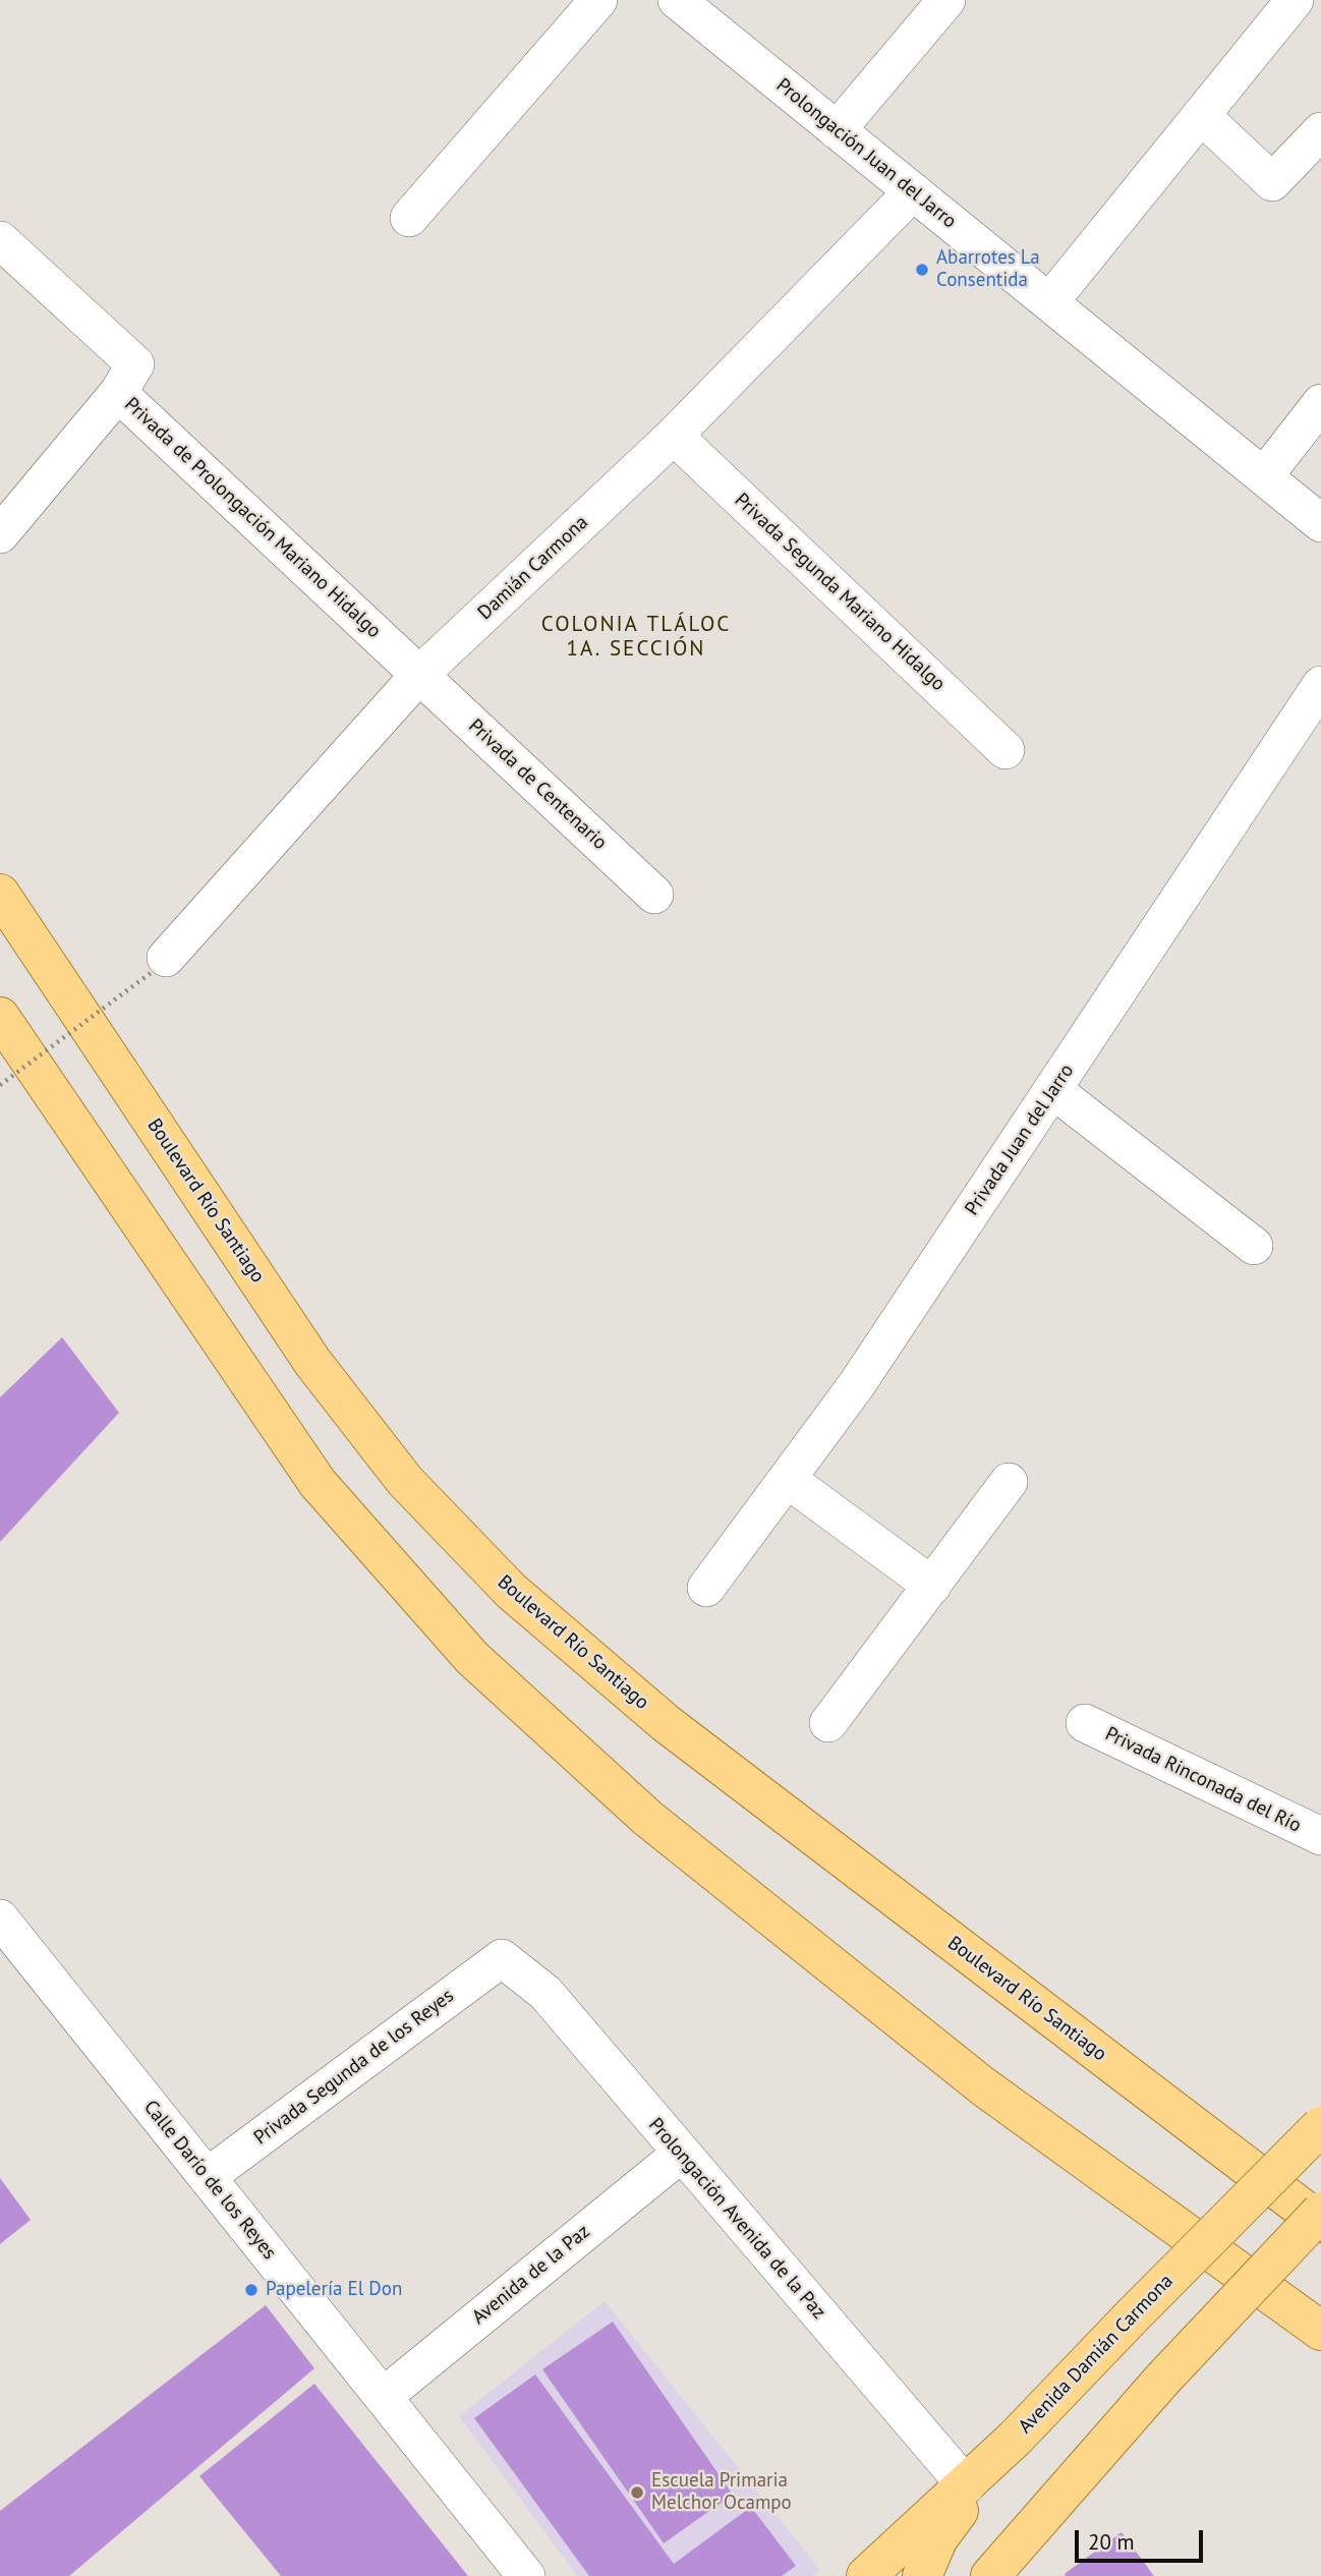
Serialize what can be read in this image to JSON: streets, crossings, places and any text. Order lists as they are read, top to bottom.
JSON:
{
  "streets": {
    "main road": ["Boulevard Río Santiago", "Avenida Damián Carmona"],
    "street": [
      "Prolongación Juan del Jarro",
      "Privada de Prolongación Mariano Hidalgo",
      "Damián Carmona",
      "Privada Segunda Mariano Hidalgo",
      "Privada de Centenario",
      "Privada Juan del Jarro",
      "Privada Rinconada del Río",
      "Privada Segunda de los Reyes",
      "Calle Darío de los Reyes",
      "Prolongación Avenida de la Paz",
      "Avenida de la Paz"
    ]
  },
  "crossings": [
    ["Prolongación Juan del Jarro", "Damián Carmona"],
    ["Privada de Prolongación Mariano Hidalgo", "Damián Carmona"],
    ["Privada de Prolongación Mariano Hidalgo", "Privada de Centenario"],
    ["Damián Carmona", "Privada Segunda Mariano Hidalgo"],
    ["Damián Carmona", "Privada de Centenario"],
    ["Privada Segunda de los Reyes", "Calle Darío de los Reyes"],
    ["Privada Segunda de los Reyes", "Prolongación Avenida de la Paz"],
    ["Calle Darío de los Reyes", "Avenida de la Paz"],
    ["Prolongación Avenida de la Paz", "Avenida de la Paz"],
    ["Prolongación Avenida de la Paz", "Avenida Damián Carmona"]
  ],
  "districts": ["COLONIA TLÁLOC 1A. SECCIÓN"],
  "places": ["Abarrotes La Consentida", "Papelería El Don", "Escuela Primaria Melchor Ocampo"],
  "scale_bar": "20 m"
}
